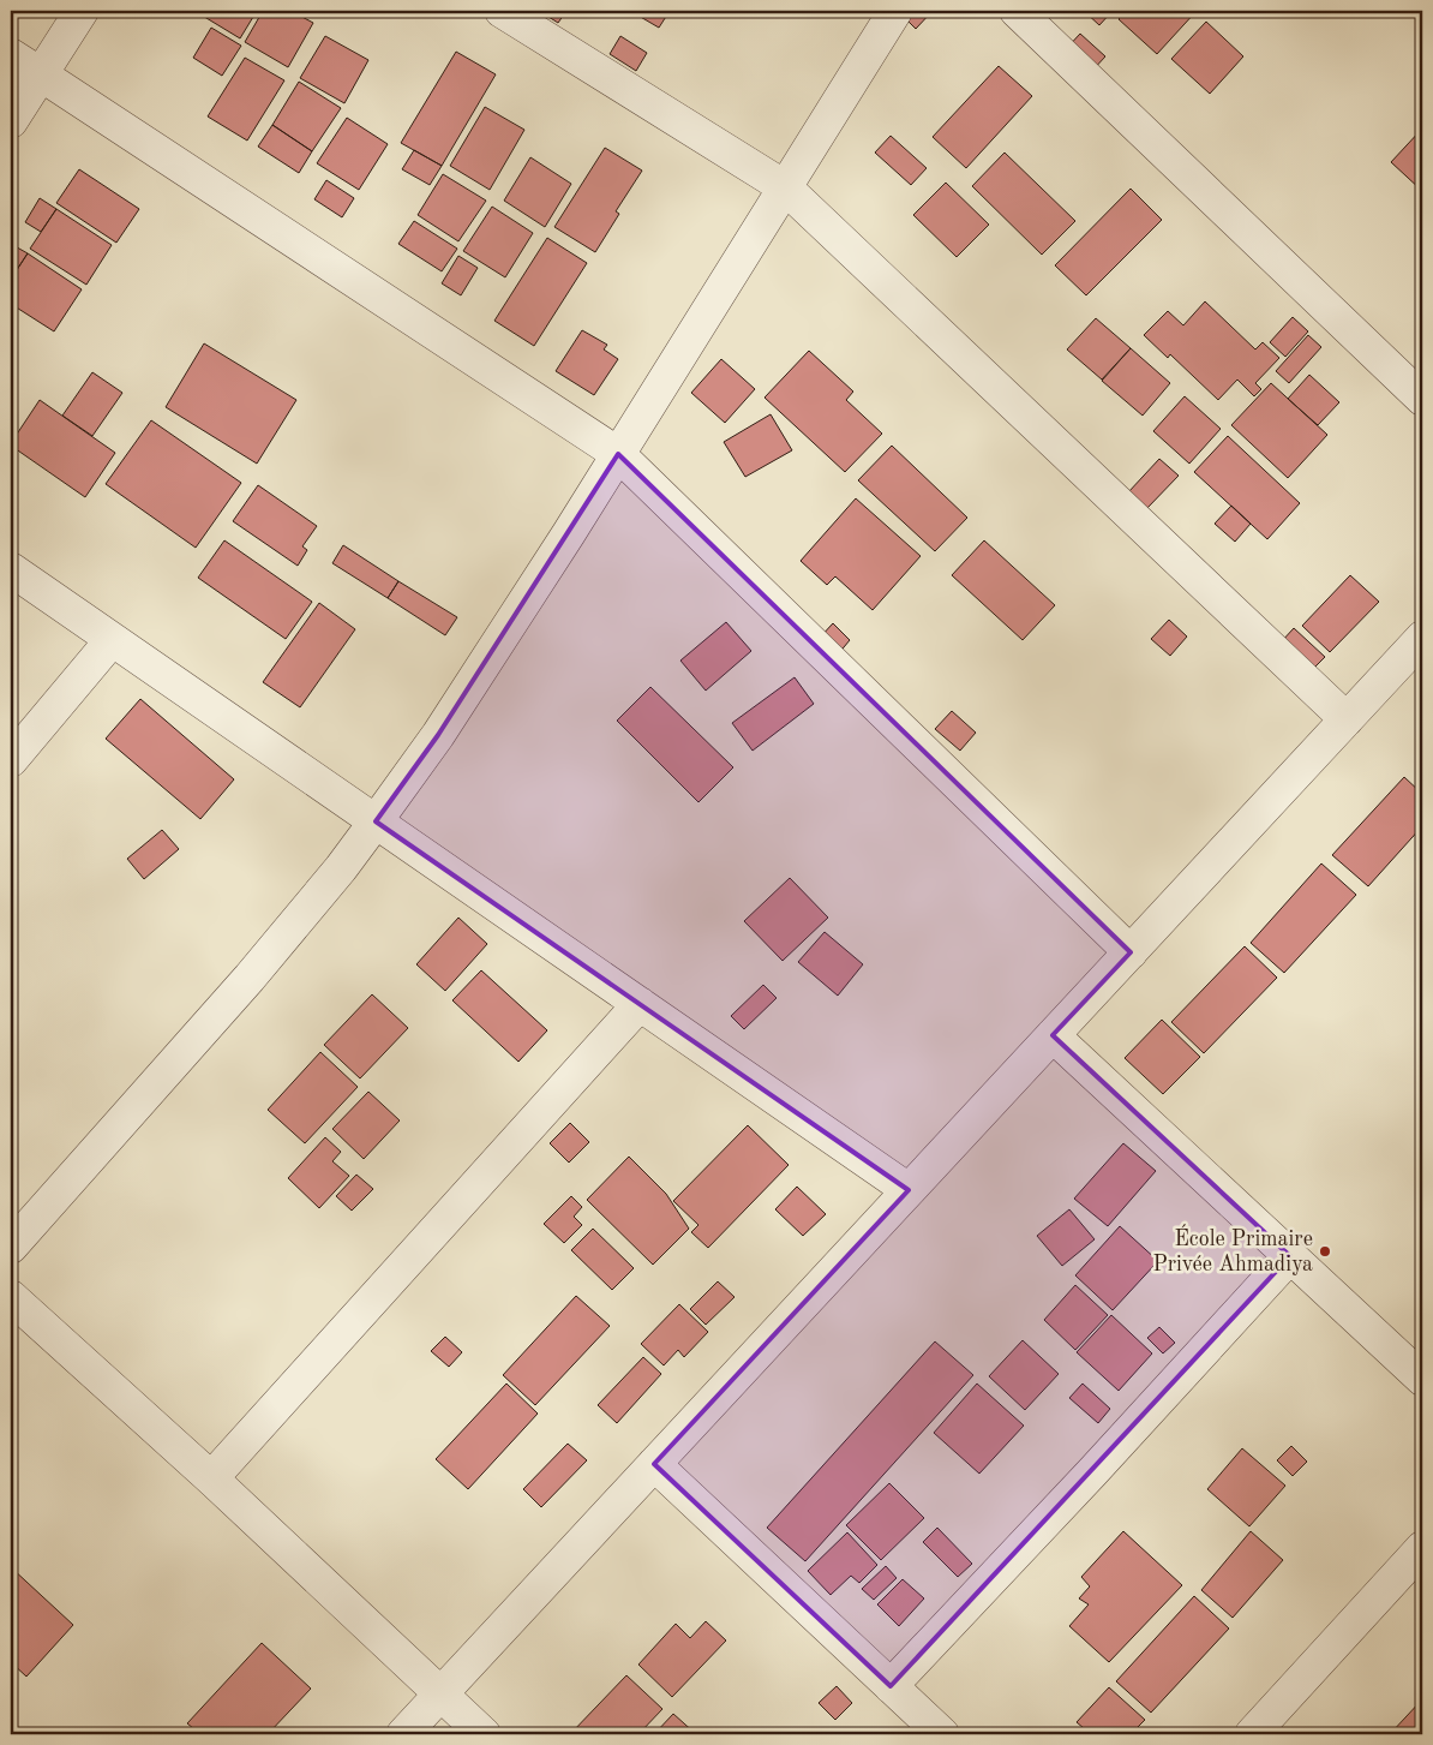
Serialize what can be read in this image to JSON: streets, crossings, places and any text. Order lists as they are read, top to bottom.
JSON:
{
  "places": ["École Primaire Privée Ahmadiya"]
}
